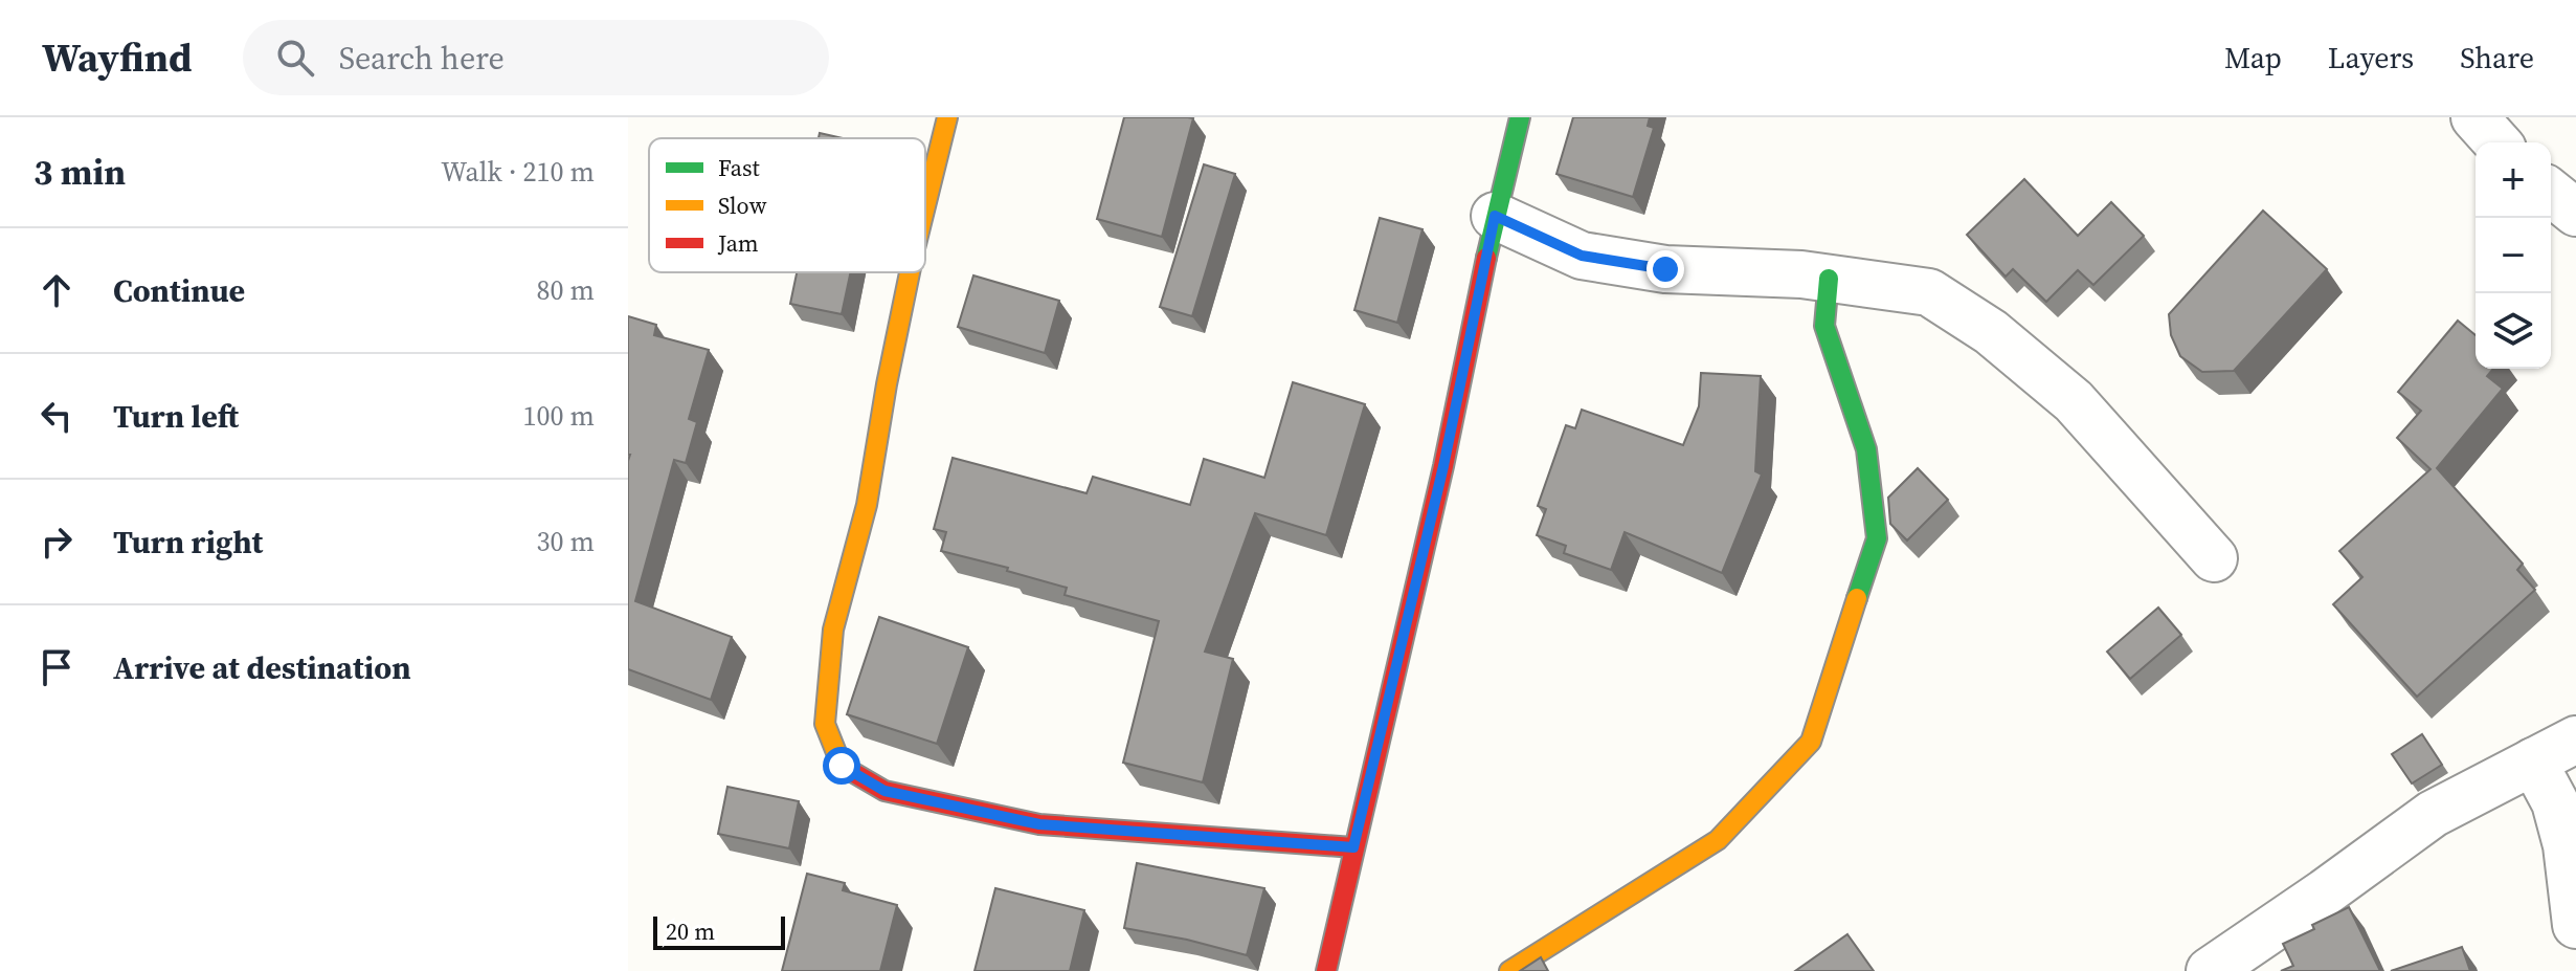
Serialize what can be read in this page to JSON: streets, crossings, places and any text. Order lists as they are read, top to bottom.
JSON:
{
  "legend": ["Fast", "Slow", "Jam"],
  "scale_bar": "20 m",
  "page": {
    "header": "Wayfind",
    "search": "Search here",
    "nav": ["Map", "Layers", "Share"],
    "heading": ["3 min", "Walk · 210 m"],
    "map_buttons": ["+", "−"],
    "list": [
      ["Continue", "80 m"],
      ["Turn left", "100 m"],
      ["Turn right", "30 m"],
      "Arrive at destination"
    ],
    "scale": "20 m"
  }
}
